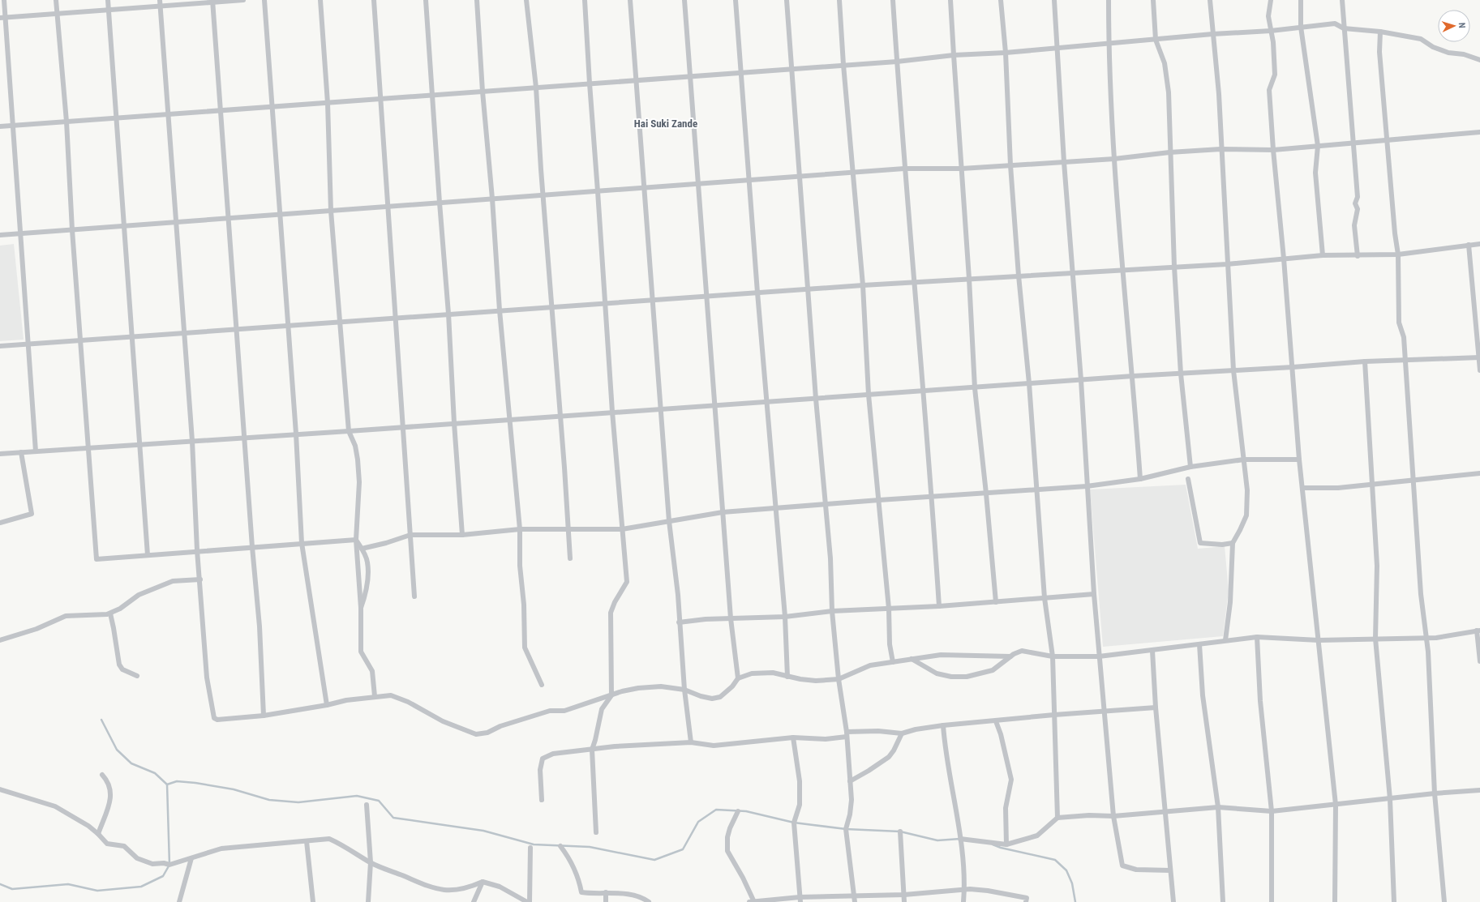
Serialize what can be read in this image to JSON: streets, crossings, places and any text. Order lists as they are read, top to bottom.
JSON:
{
  "districts": ["Hai Suki Zande"],
  "north": "right"
}
